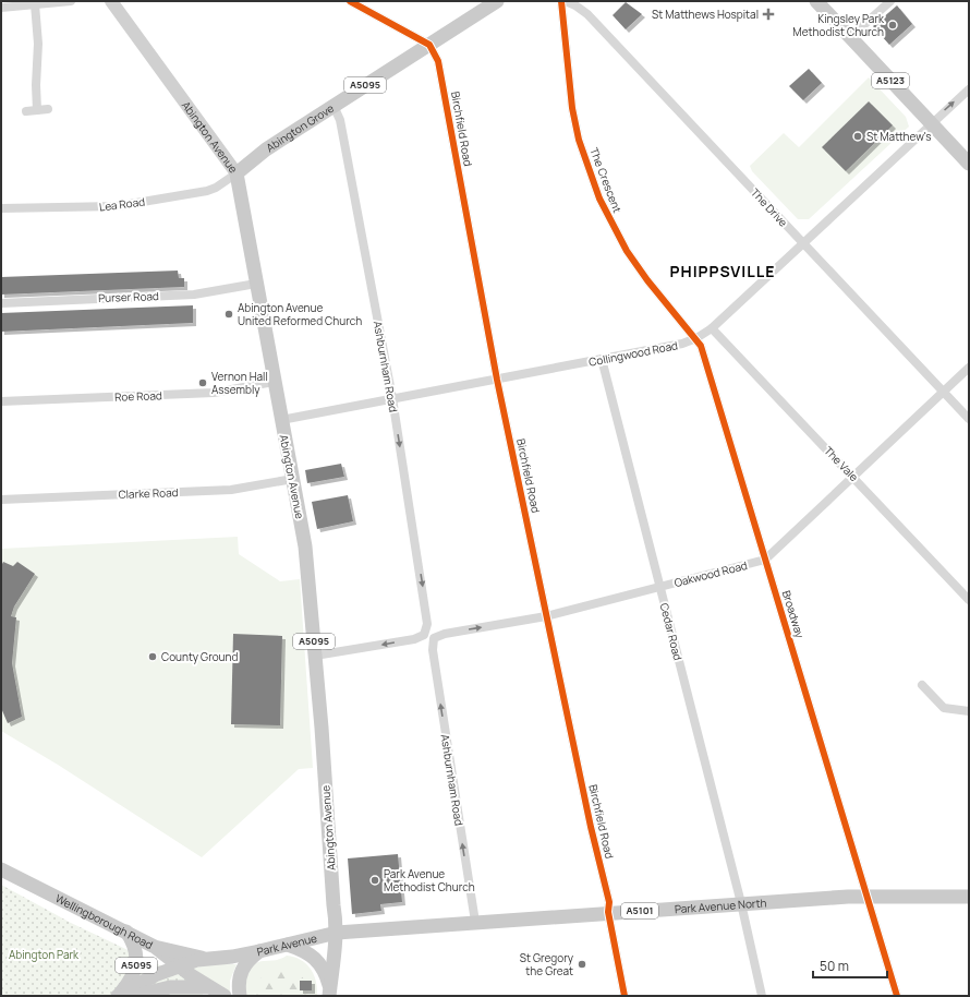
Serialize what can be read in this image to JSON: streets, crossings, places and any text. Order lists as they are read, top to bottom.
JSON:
{
  "streets": {
    "main road": [
      "A5123",
      "A5095",
      "Abington Grove",
      "Abington Avenue",
      "Park Avenue North",
      "A5101",
      "Wellingborough Road",
      "Park Avenue"
    ],
    "street": [
      "Birchfield Road",
      "The Crescent",
      "Lea Road",
      "The Drive",
      "Purser Road",
      "Collingwood Road",
      "Ashburnham Road",
      "Roe Road",
      "The Vale",
      "Clarke Road",
      "Oakwood Road",
      "Broadway",
      "Cedar Road"
    ]
  },
  "crossings": [
    ["A5123", "Collingwood Road"],
    ["A5095", "Abington Avenue"],
    ["A5095", "Park Avenue North"],
    ["A5095", "A5101"],
    ["A5095", "Wellingborough Road"],
    ["A5095", "Park Avenue"],
    ["Abington Grove", "Birchfield Road"],
    ["Abington Grove", "Abington Avenue"],
    ["Abington Grove", "Lea Road"],
    ["Abington Grove", "Ashburnham Road"],
    ["Birchfield Road", "Collingwood Road"],
    ["Birchfield Road", "Oakwood Road"],
    ["Birchfield Road", "Park Avenue North"],
    ["Abington Avenue", "Lea Road"],
    ["Abington Avenue", "Purser Road"],
    ["Abington Avenue", "Collingwood Road"],
    ["Abington Avenue", "Ashburnham Road"],
    ["Abington Avenue", "Roe Road"],
    ["Abington Avenue", "Clarke Road"],
    ["Abington Avenue", "A5101"],
    ["Abington Avenue", "Park Avenue"],
    ["The Crescent", "Collingwood Road"],
    ["The Crescent", "Broadway"],
    ["The Drive", "Collingwood Road"],
    ["The Drive", "Oakwood Road"],
    ["Collingwood Road", "Ashburnham Road"],
    ["Collingwood Road", "The Vale"],
    ["Collingwood Road", "Broadway"],
    ["Collingwood Road", "Cedar Road"],
    ["Ashburnham Road", "Oakwood Road"],
    ["Ashburnham Road", "Park Avenue North"],
    ["The Vale", "Oakwood Road"],
    ["Oakwood Road", "Broadway"],
    ["Oakwood Road", "Cedar Road"],
    ["Broadway", "Park Avenue North"],
    ["Cedar Road", "Park Avenue North"],
    ["Park Avenue North", "A5101"],
    ["Park Avenue North", "Park Avenue"],
    ["A5101", "Park Avenue"]
  ],
  "districts": ["PHIPPSVILLE"],
  "parks": ["Abington Park"],
  "places": {
    "health": ["St Matthews Hospital"],
    "other": [
      "Kingsley Park Methodist Church",
      "St Matthew's",
      "Abington Avenue United Reformed Church",
      "Vernon Hall Assembly",
      "County Ground",
      "Park Avenue Methodist Church",
      "St Gregory the Great"
    ]
  },
  "scale_bar": "50 m"
}
